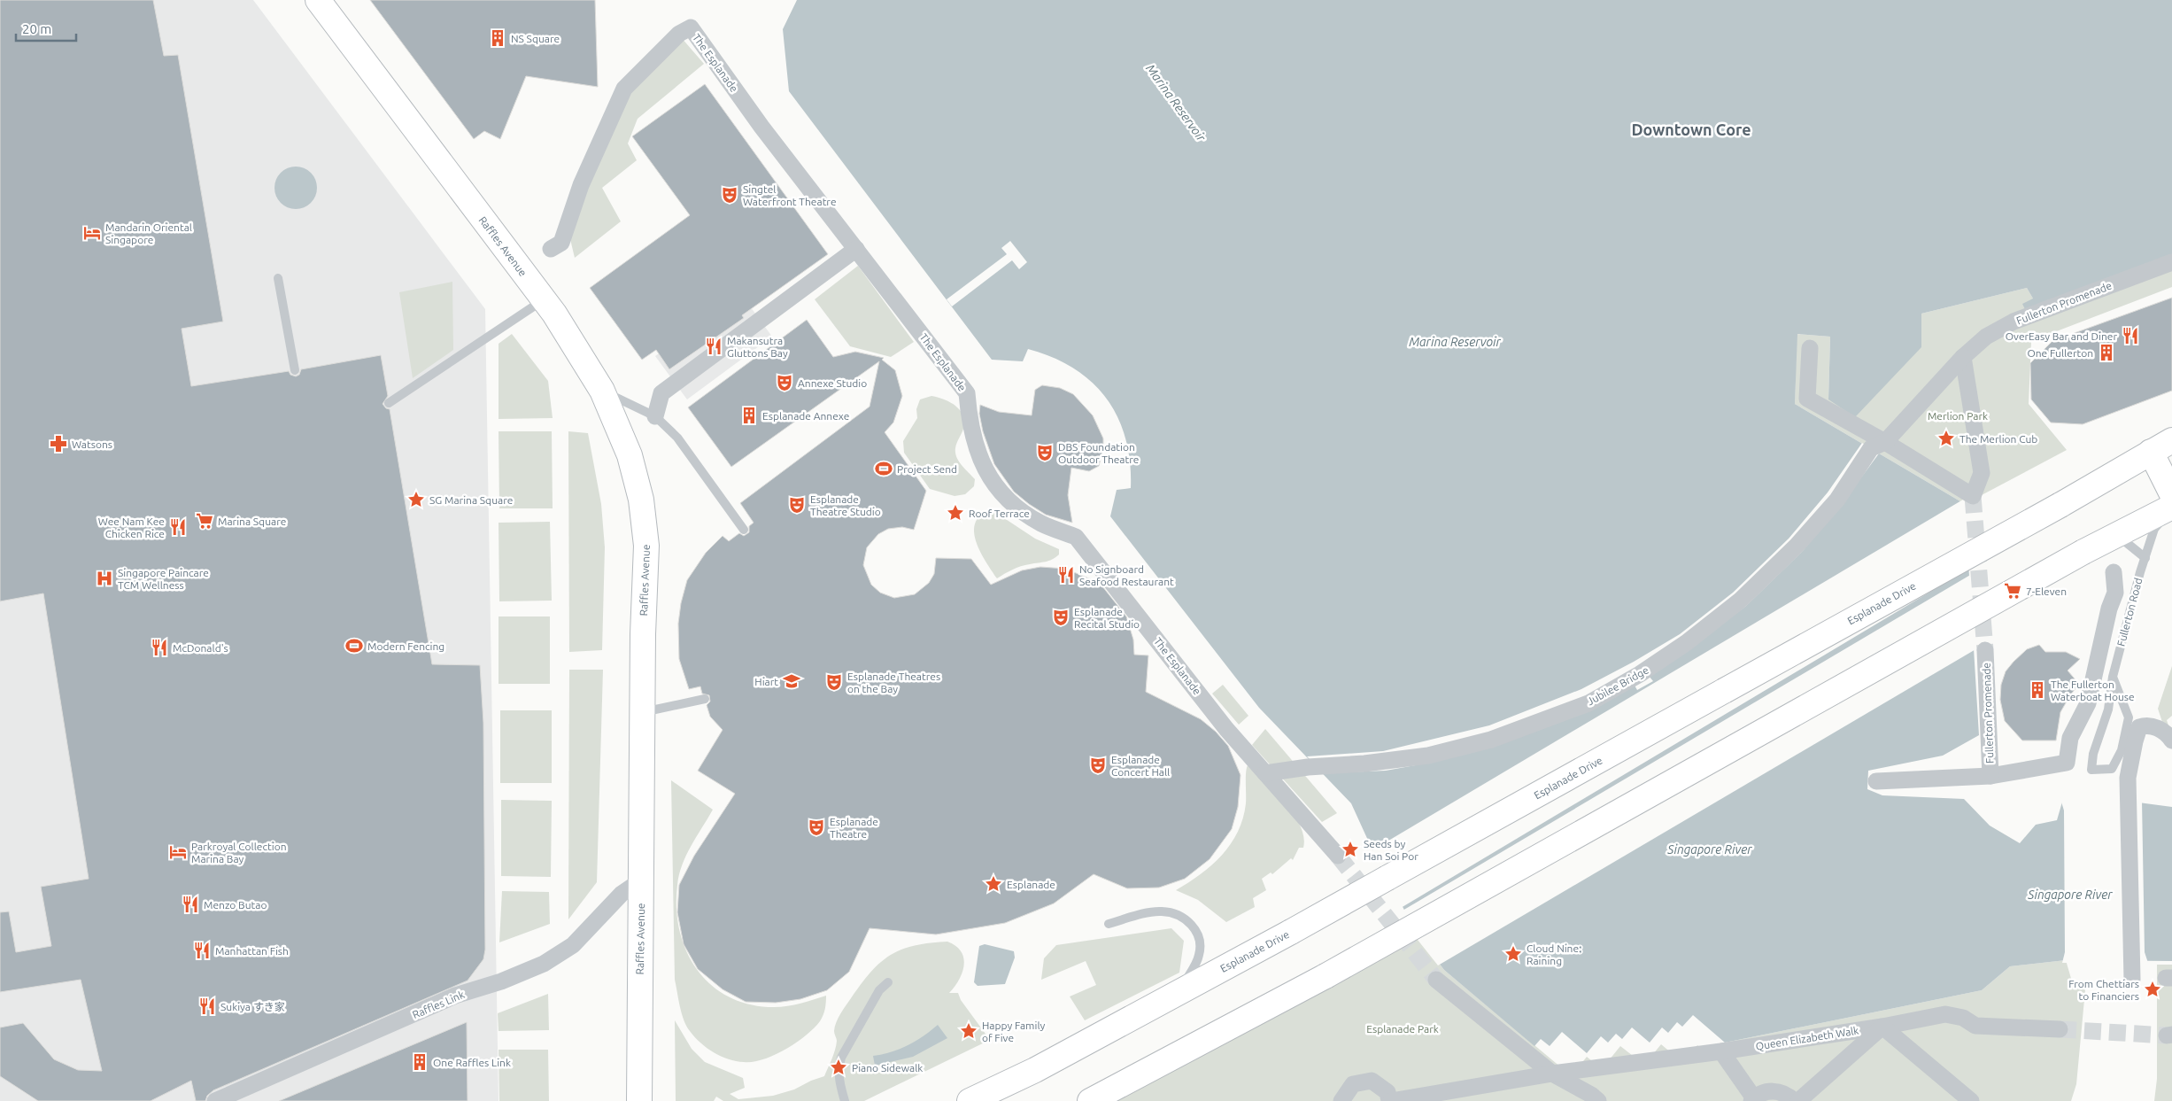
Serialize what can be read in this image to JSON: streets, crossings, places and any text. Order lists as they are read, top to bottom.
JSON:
{
  "streets": {
    "main road": ["Raffles Avenue", "Esplanade Drive"],
    "street": [
      "The Esplanade",
      "Fullerton Promenade",
      "Jubilee Bridge",
      "Raffles Link",
      "Queen Elizabeth Walk"
    ],
    "lane": ["Fullerton Road"]
  },
  "crossings": [
    ["The Esplanade", "Jubilee Bridge"],
    ["Raffles Avenue", "Raffles Link"],
    ["Fullerton Promenade", "Jubilee Bridge"]
  ],
  "districts": ["Downtown Core"],
  "water": ["Marina Reservoir", "Singapore River"],
  "parks": ["Merlion Park", "Esplanade Park"],
  "places": {
    "building": [
      "NS Square",
      "One Fullerton",
      "Esplanade Annexe",
      "The Fullerton Waterboat House",
      "One Raffles Link"
    ],
    "theatre": [
      "Singtel Waterfront Theatre",
      "Annexe Studio",
      "DBS Foundation Outdoor Theatre",
      "Esplanade Theatre Studio",
      "Esplanade Recital Studio",
      "Esplanade Theatres on the Bay",
      "Esplanade Concert Hall",
      "Esplanade Theatre"
    ],
    "hotel": ["Mandarin Oriental Singapore", "Parkroyal Collection Marina Bay"],
    "restaurant": [
      "OverEasy Bar and Diner",
      "Makansutra Gluttons Bay",
      "Wee Nam Kee Chicken Rice",
      "No Signboard Seafood Restaurant",
      "McDonald's",
      "Menzo Butao",
      "Manhattan Fish",
      "Sukiya すき家"
    ],
    "place": [
      "The Merlion Cub",
      "SG Marina Square",
      "Roof Terrace",
      "Seeds by Han Soi Por",
      "Esplanade",
      "Cloud Nine: Raining",
      "From Chettiars to Financiers",
      "Happy Family of Five",
      "Piano Sidewalk"
    ],
    "pharmacy": ["Watsons"],
    "sports": ["Project Send", "Modern Fencing"],
    "supermarket": ["Marina Square", "7-Eleven"],
    "hospital": ["Singapore Paincare TCM Wellness"],
    "school or university": ["Hiart"]
  },
  "scale_bar": "20 m"
}
